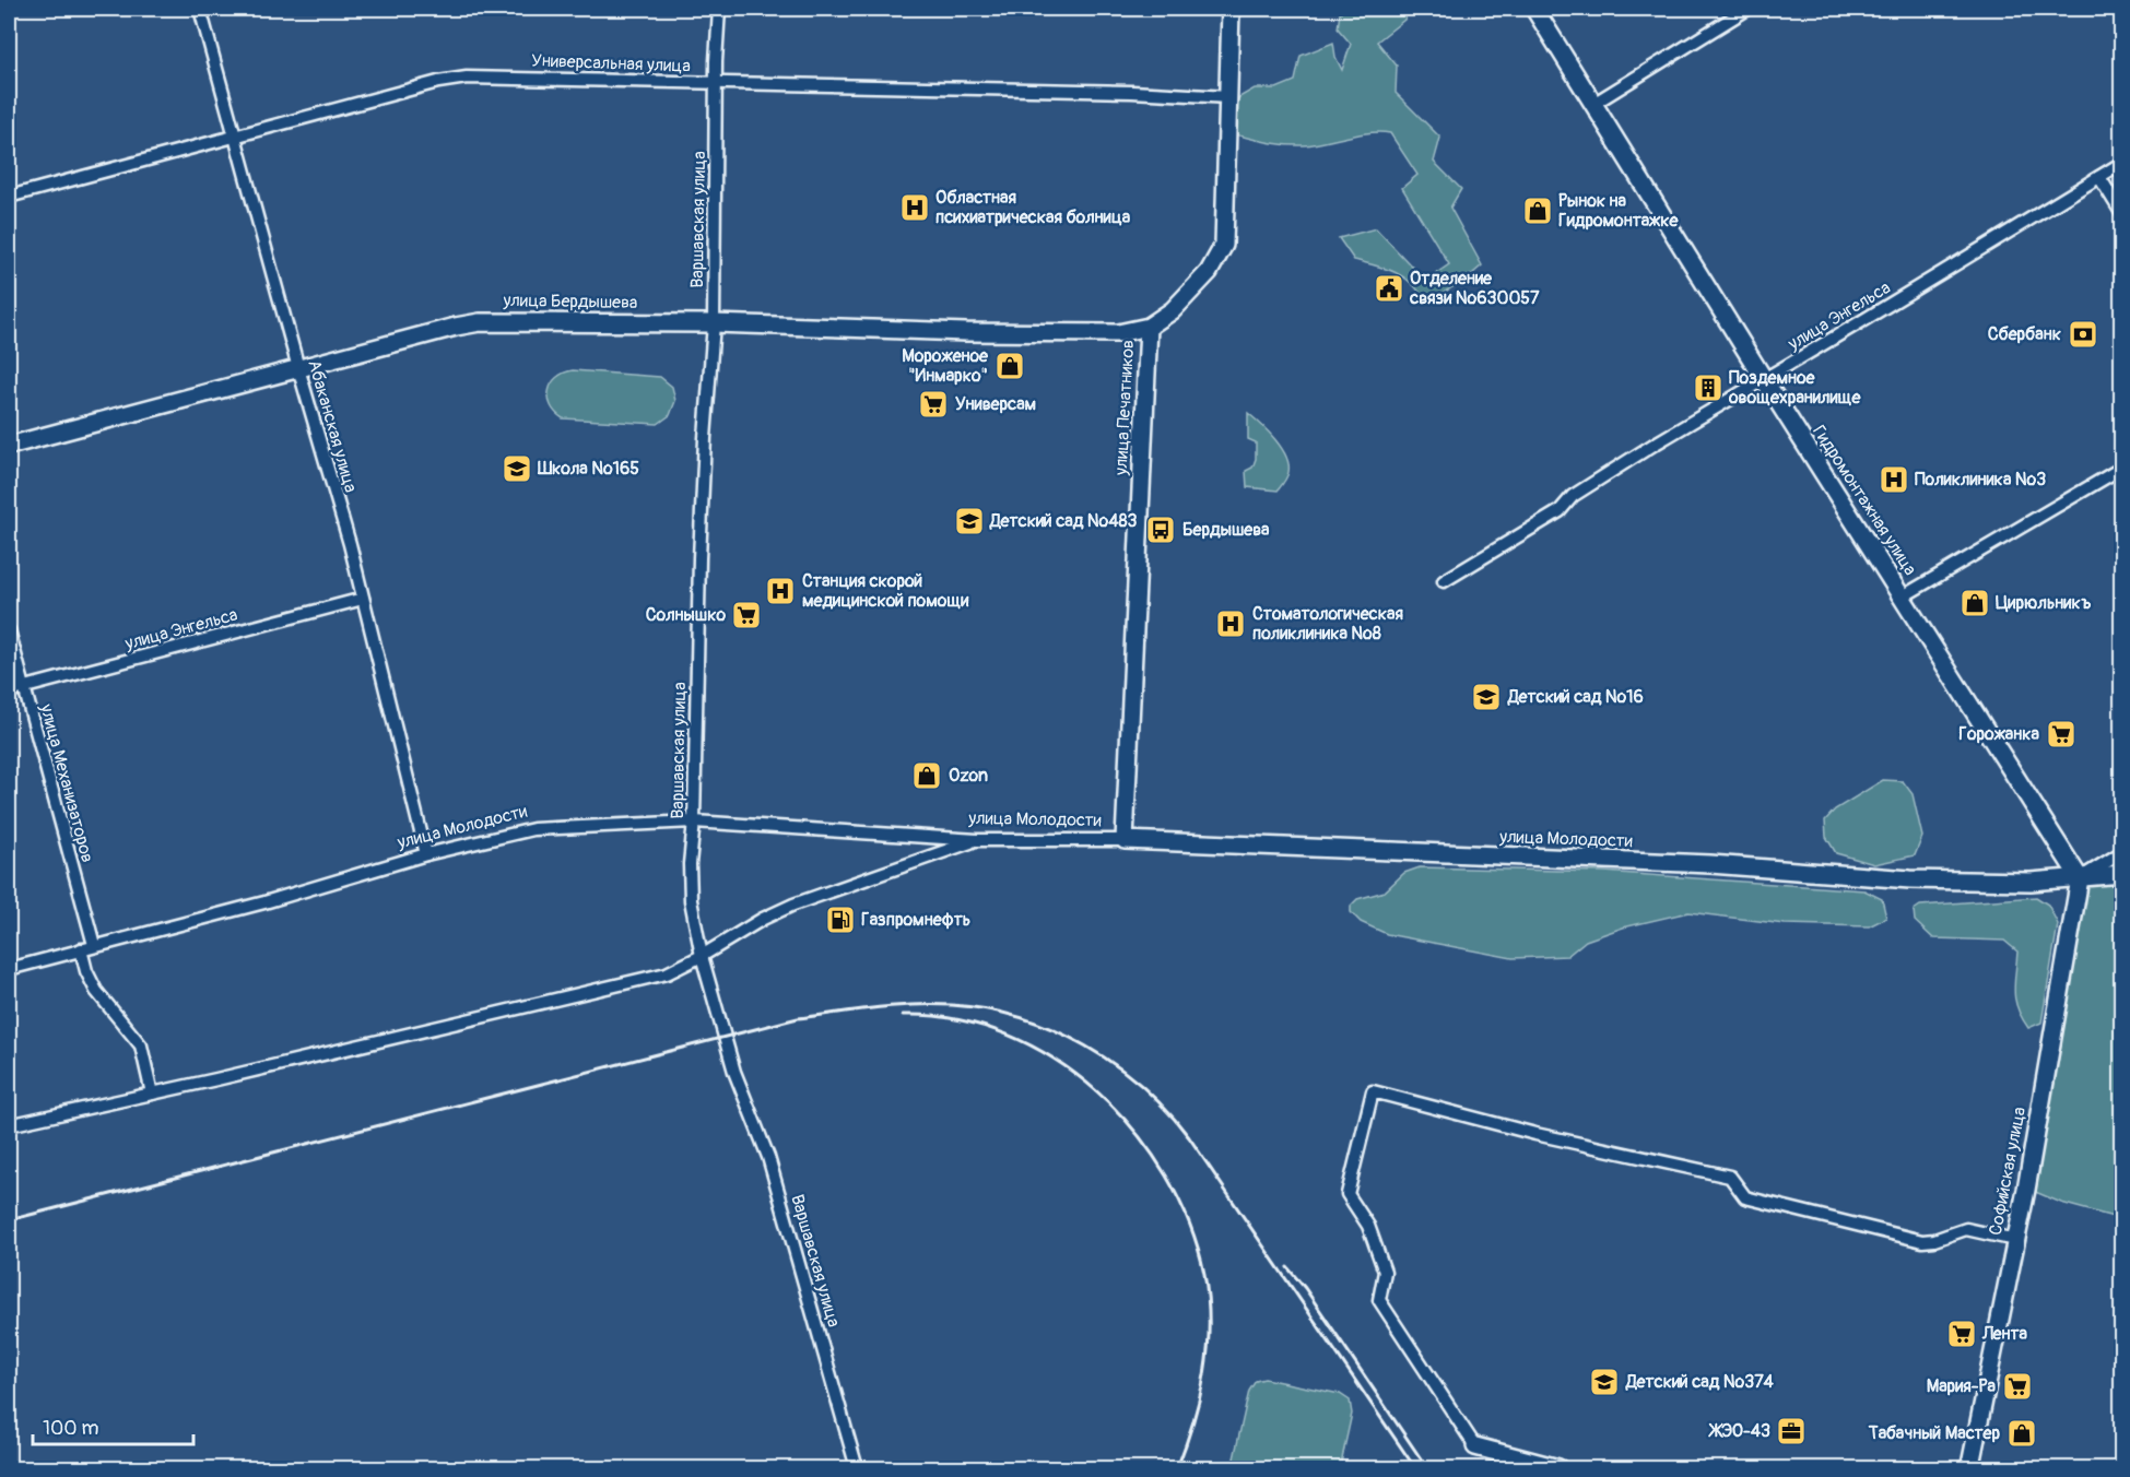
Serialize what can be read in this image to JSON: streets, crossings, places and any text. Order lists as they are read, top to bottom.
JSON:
{
  "streets": {
    "street": [
      "Универсальная улица",
      "Варшавская улица",
      "улица Бердышева",
      "улица Энгельса",
      "улица Печатников",
      "Абаканская улица",
      "Гидромонтажная улица",
      "улица Механизаторов",
      "улица Молодости",
      "Софийская улица"
    ]
  },
  "crossings": [
    ["Универсальная улица", "Варшавская улица"],
    ["Универсальная улица", "улица Печатников"],
    ["Универсальная улица", "Абаканская улица"],
    ["Варшавская улица", "улица Бердышева"],
    ["Варшавская улица", "улица Молодости"],
    ["улица Бердышева", "улица Печатников"],
    ["улица Бердышева", "Абаканская улица"],
    ["улица Энгельса", "Абаканская улица"],
    ["улица Энгельса", "Гидромонтажная улица"],
    ["улица Энгельса", "улица Механизаторов"],
    ["улица Печатников", "улица Молодости"],
    ["Абаканская улица", "улица Молодости"],
    ["Гидромонтажная улица", "улица Молодости"],
    ["Гидромонтажная улица", "Софийская улица"],
    ["улица Механизаторов", "улица Молодости"],
    ["улица Молодости", "Софийская улица"]
  ],
  "places": {
    "hospital": [
      "Областная психиатрическая болница",
      "Поликлиника №3",
      "Станция скорой медицинской помощи",
      "Стоматологическая поликлиника №8"
    ],
    "shop": [
      "Рынок на Гидромонтажке",
      "Мороженое \"Инмарко\"",
      "Цирюльникъ",
      "Ozon",
      "Табачный Мастер"
    ],
    "public building": ["Отделение связи №630057"],
    "bank": ["Сбербанк"],
    "building": ["Поздемное овощехранилище"],
    "supermarket": [
      "Универсам",
      "Солнышко",
      "Горожанка",
      "Лента",
      "Мария-Ра"
    ],
    "school or university": [
      "Школа №165",
      "Детский сад №483",
      "Детский сад №16",
      "Детский сад №374"
    ],
    "bus stop": ["Бердышева"],
    "fuel station": ["Газпромнефть"],
    "office": ["ЖЭО-43"]
  },
  "scale_bar": "100 m"
}
